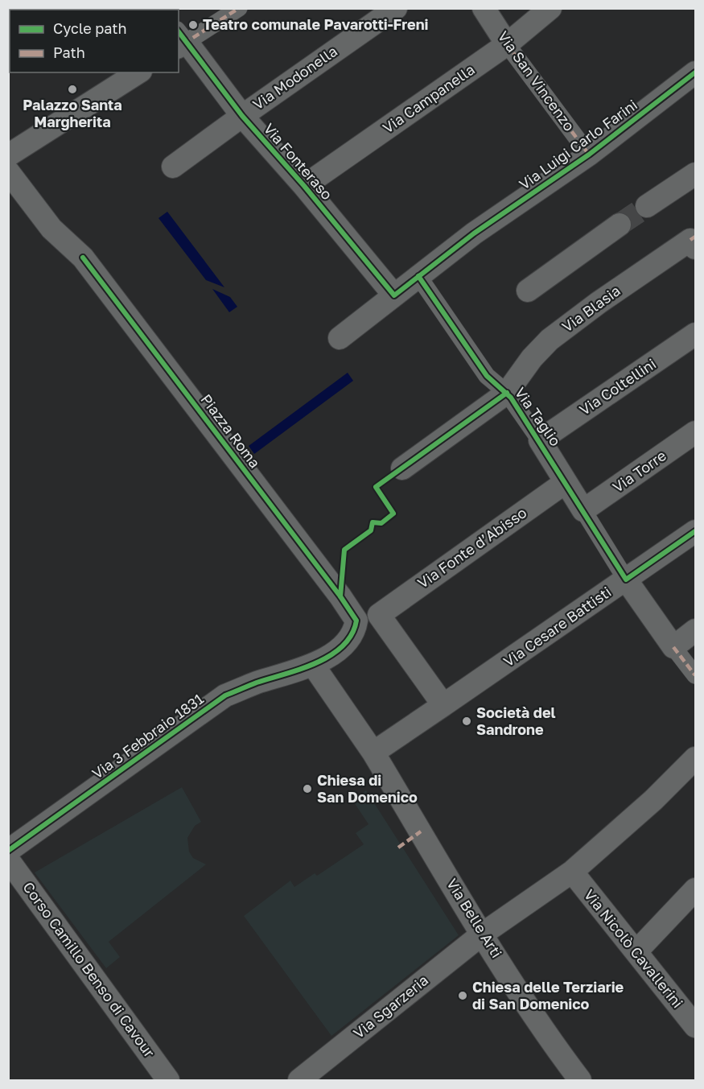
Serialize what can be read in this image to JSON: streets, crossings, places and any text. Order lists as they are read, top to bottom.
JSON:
{
  "streets": {
    "street": [
      "Via Modonella",
      "Via San Vincenzo",
      "Via Campanella",
      "Via Luigi Carlo Farini",
      "Via Fonteraso",
      "Via Blasia",
      "Via Coltellini",
      "Via Taglio",
      "Piazza Roma",
      "Via Torre",
      "Via Fonte d’Abisso",
      "Via Cesare Battisti",
      "Via 3 Febbraio 1831",
      "Via Belle Arti",
      "Via Nicolò Cavallerini",
      "Corso Camillo Benso di Cavour",
      "Via Sgarzeria"
    ]
  },
  "crossings": [
    ["Via Modonella", "Via Fonteraso"],
    ["Via San Vincenzo", "Via Campanella"],
    ["Via San Vincenzo", "Via Luigi Carlo Farini"],
    ["Via Campanella", "Via Fonteraso"],
    ["Via Luigi Carlo Farini", "Via Fonteraso"],
    ["Via Luigi Carlo Farini", "Via Taglio"],
    ["Via Blasia", "Via Taglio"],
    ["Via Coltellini", "Via Taglio"],
    ["Via Taglio", "Via Torre"],
    ["Via Taglio", "Via Fonte d’Abisso"],
    ["Via Taglio", "Via Cesare Battisti"],
    ["Piazza Roma", "Via 3 Febbraio 1831"],
    ["Via Fonte d’Abisso", "Via Cesare Battisti"],
    ["Via Cesare Battisti", "Via Belle Arti"],
    ["Via 3 Febbraio 1831", "Via Belle Arti"],
    ["Via Belle Arti", "Via Sgarzeria"],
    ["Via Nicolò Cavallerini", "Via Sgarzeria"]
  ],
  "places": [
    "Teatro comunale Pavarotti-Freni",
    "Palazzo Santa Margherita",
    "Società del Sandrone",
    "Chiesa di San Domenico",
    "Chiesa delle Terziarie di San Domenico"
  ],
  "legend": ["Cycle path", "Path"]
}
